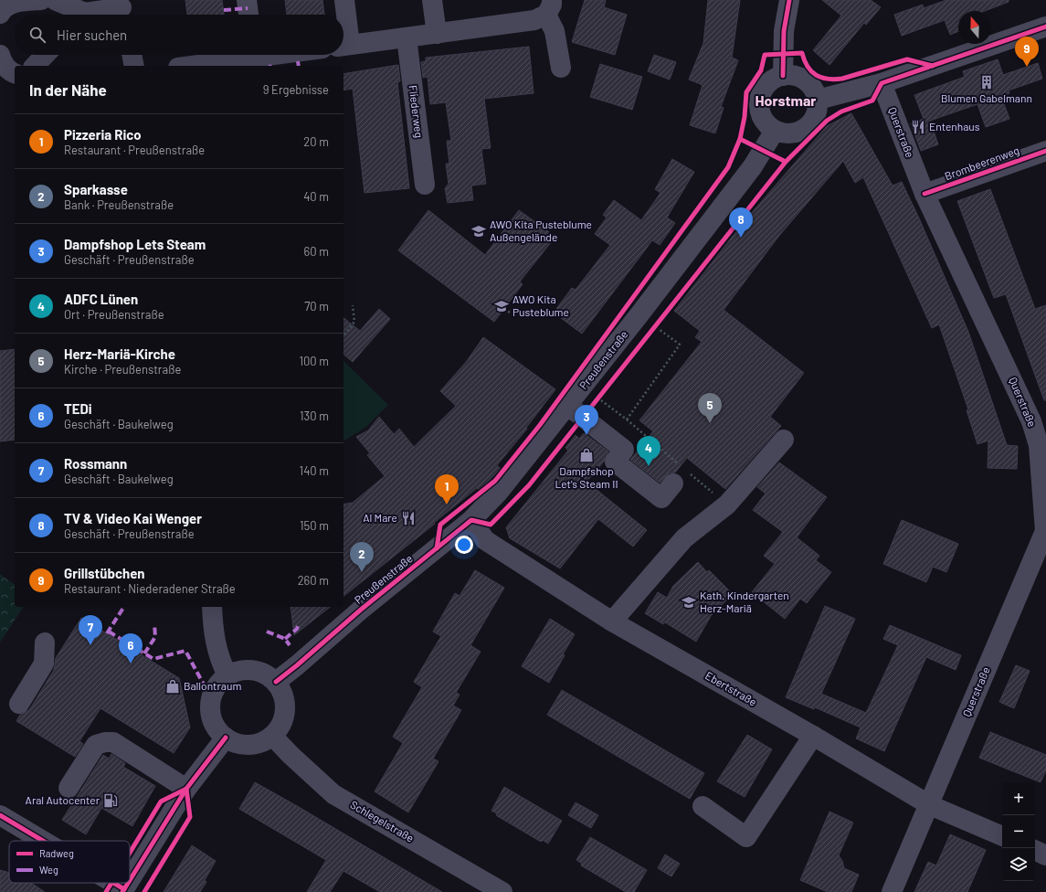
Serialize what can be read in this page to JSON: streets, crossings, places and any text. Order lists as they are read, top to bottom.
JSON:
{
  "streets": {
    "street": [
      "Fliederweg",
      "Querstraße",
      "Brombeerenweg",
      "Preußenstraße",
      "Ebertstraße",
      "Schlegelstraße"
    ]
  },
  "crossings": [
    ["Querstraße", "Brombeerenweg"],
    ["Querstraße", "Ebertstraße"],
    ["Preußenstraße", "Ebertstraße"],
    ["Preußenstraße", "Schlegelstraße"]
  ],
  "districts": ["Horstmar"],
  "places": {
    "building": ["Blumen Gabelmann"],
    "restaurant": ["Entenhaus", "Al Mare"],
    "school or university": ["AWO Kita Pusteblume Außengelände", "AWO Kita Pusteblume", "Kath. Kindergarten Herz-Mariä"],
    "shop": ["Dampfshop Let's Steam II", "Ballontraum"],
    "fuel station": ["Aral Autocenter"]
  },
  "legend": ["Radweg", "Weg"],
  "north": "top",
  "page": {
    "search": "Hier suchen",
    "pins": [
      "9",
      "8",
      "5",
      "3",
      "4",
      "1",
      "2",
      "7",
      "6"
    ],
    "heading": ["In der Nähe", "9 Ergebnisse"],
    "list": [
      {
        "mark": "1",
        "name": "Pizzeria Rico",
        "note": "Restaurant · Preußenstraße",
        "value": "20 m"
      },
      {
        "mark": "2",
        "name": "Sparkasse",
        "note": "Bank · Preußenstraße",
        "value": "40 m"
      },
      {
        "mark": "3",
        "name": "Dampfshop Lets Steam",
        "note": "Geschäft · Preußenstraße",
        "value": "60 m"
      },
      {
        "mark": "4",
        "name": "ADFC Lünen",
        "note": "Ort · Preußenstraße",
        "value": "70 m"
      },
      {
        "mark": "5",
        "name": "Herz-Mariä-Kirche",
        "note": "Kirche · Preußenstraße",
        "value": "100 m"
      },
      {
        "mark": "6",
        "name": "TEDi",
        "note": "Geschäft · Baukelweg",
        "value": "130 m"
      },
      {
        "mark": "7",
        "name": "Rossmann",
        "note": "Geschäft · Baukelweg",
        "value": "140 m"
      },
      {
        "mark": "8",
        "name": "TV & Video Kai Wenger",
        "note": "Geschäft · Preußenstraße",
        "value": "150 m"
      },
      {
        "mark": "9",
        "name": "Grillstübchen",
        "note": "Restaurant · Niederadener Straße",
        "value": "260 m"
      }
    ],
    "map_buttons": ["+", "−"]
  }
}
